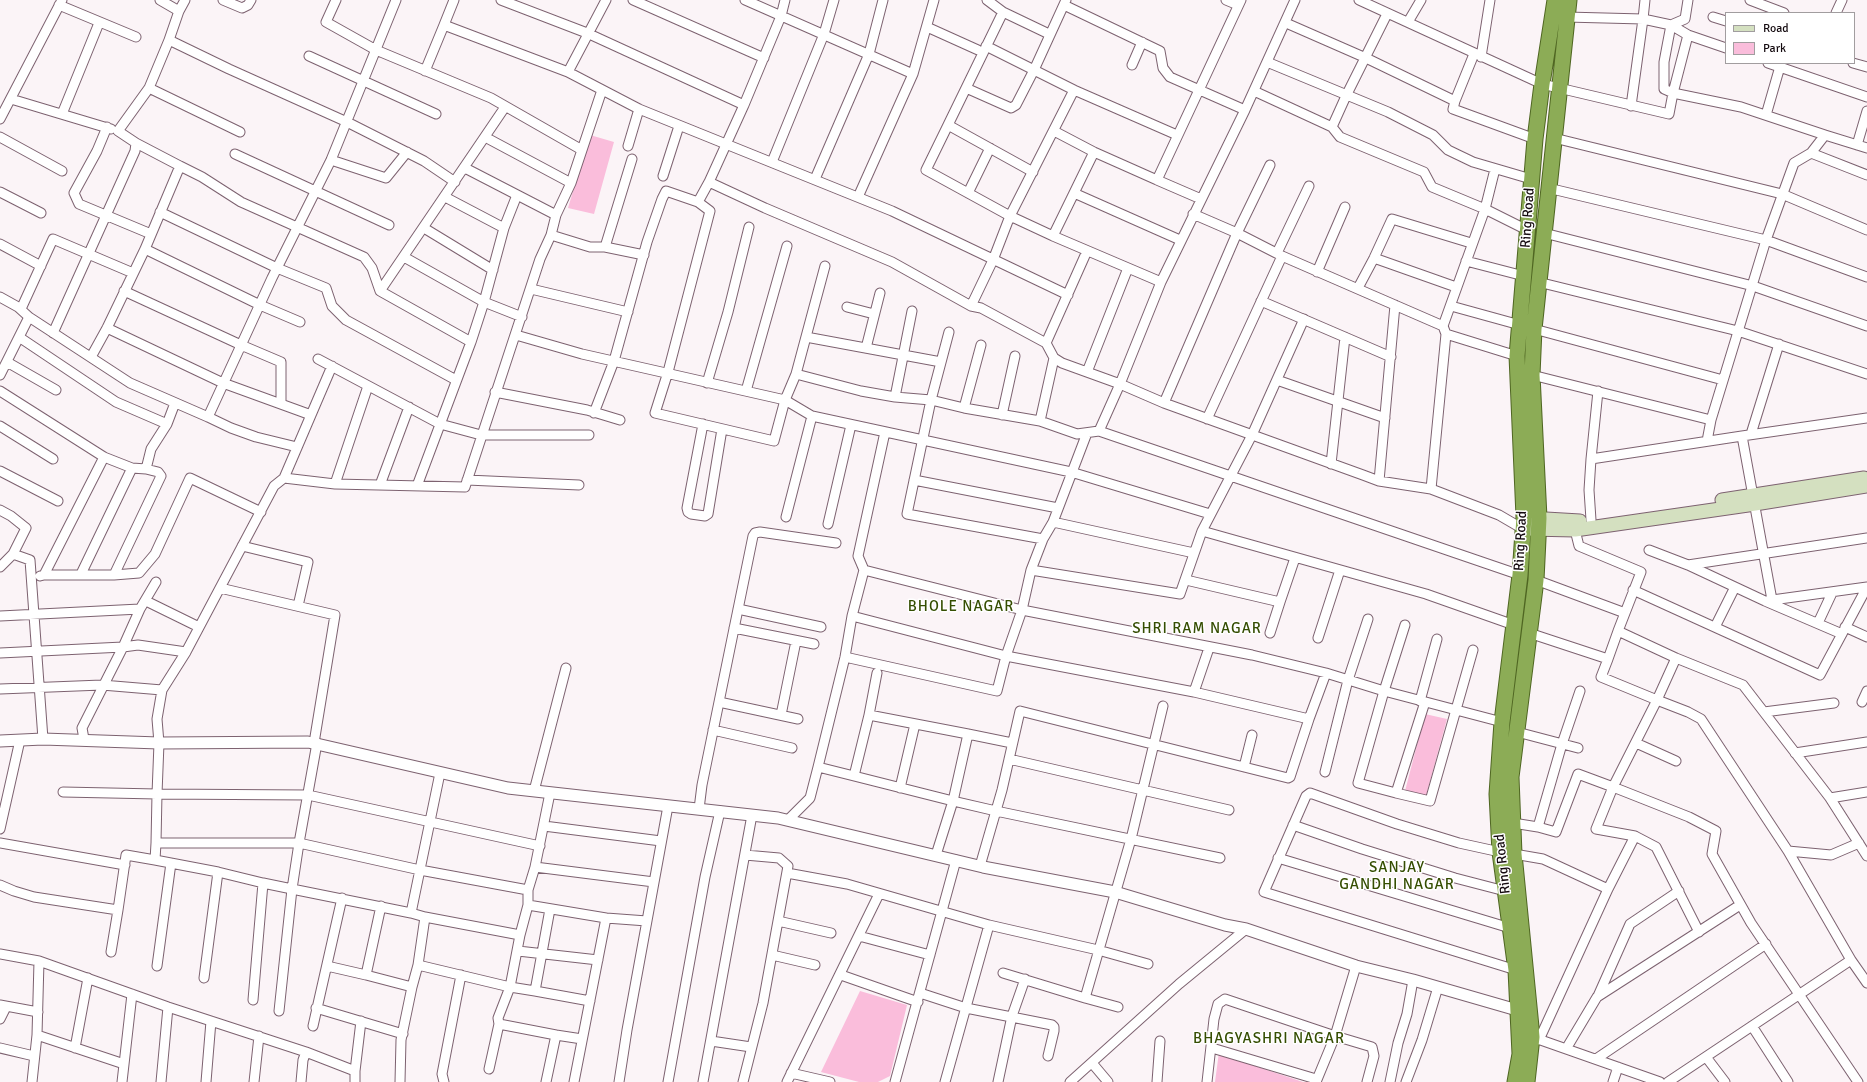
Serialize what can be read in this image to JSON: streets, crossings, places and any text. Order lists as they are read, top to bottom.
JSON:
{
  "streets": {
    "highway": ["Ring Road"]
  },
  "districts": [
    "BHOLE NAGAR",
    "SHRI RAM NAGAR",
    "SANJAY GANDHI NAGAR",
    "BHAGYASHRI NAGAR"
  ],
  "legend": ["Road", "Park"]
}
